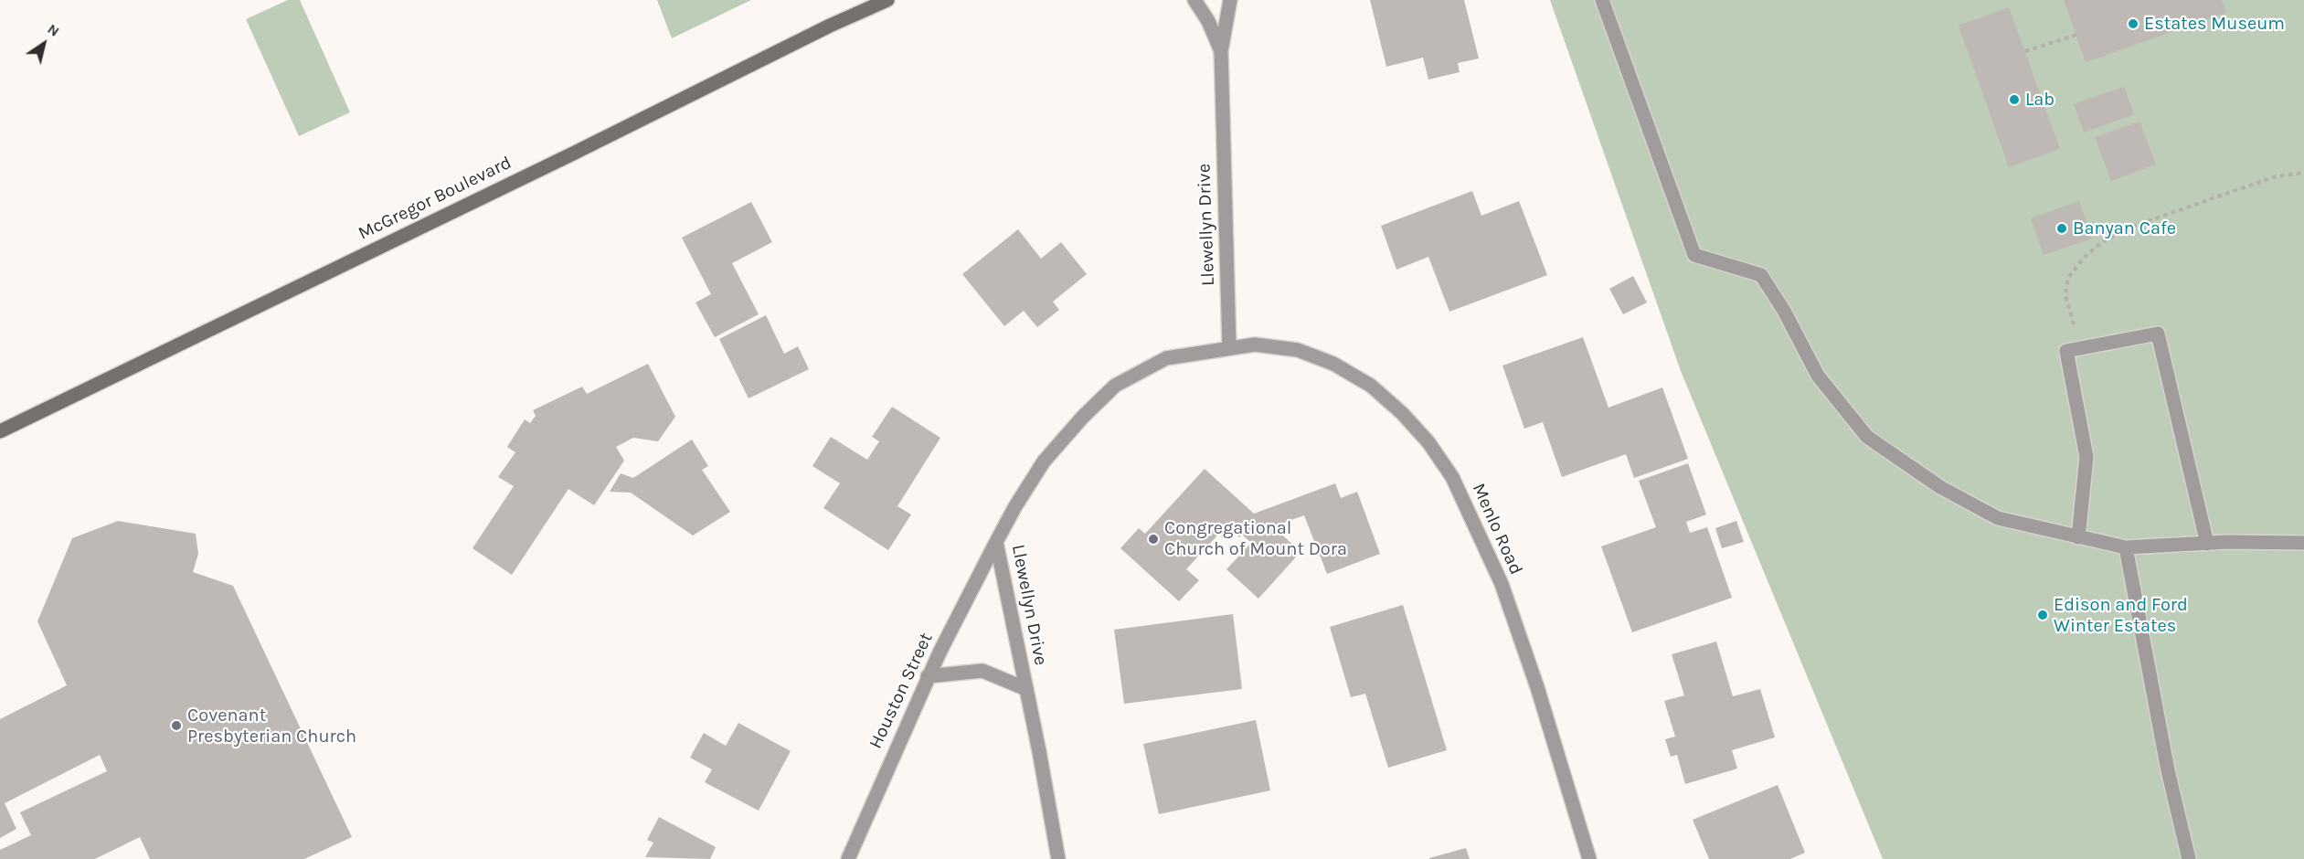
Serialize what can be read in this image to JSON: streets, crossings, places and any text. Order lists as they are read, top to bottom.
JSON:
{
  "streets": {
    "main road": ["McGregor Boulevard"],
    "street": ["Llewellyn Drive", "Menlo Road", "Houston Street"]
  },
  "crossings": [
    ["Llewellyn Drive", "Menlo Road"],
    ["Llewellyn Drive", "Houston Street"]
  ],
  "places": [
    "Estates Museum",
    "Lab",
    "Banyan Cafe",
    "Congregational Church of Mount Dora",
    "Edison and Ford Winter Estates",
    "Covenant Presbyterian Church"
  ],
  "north": "top right"
}
